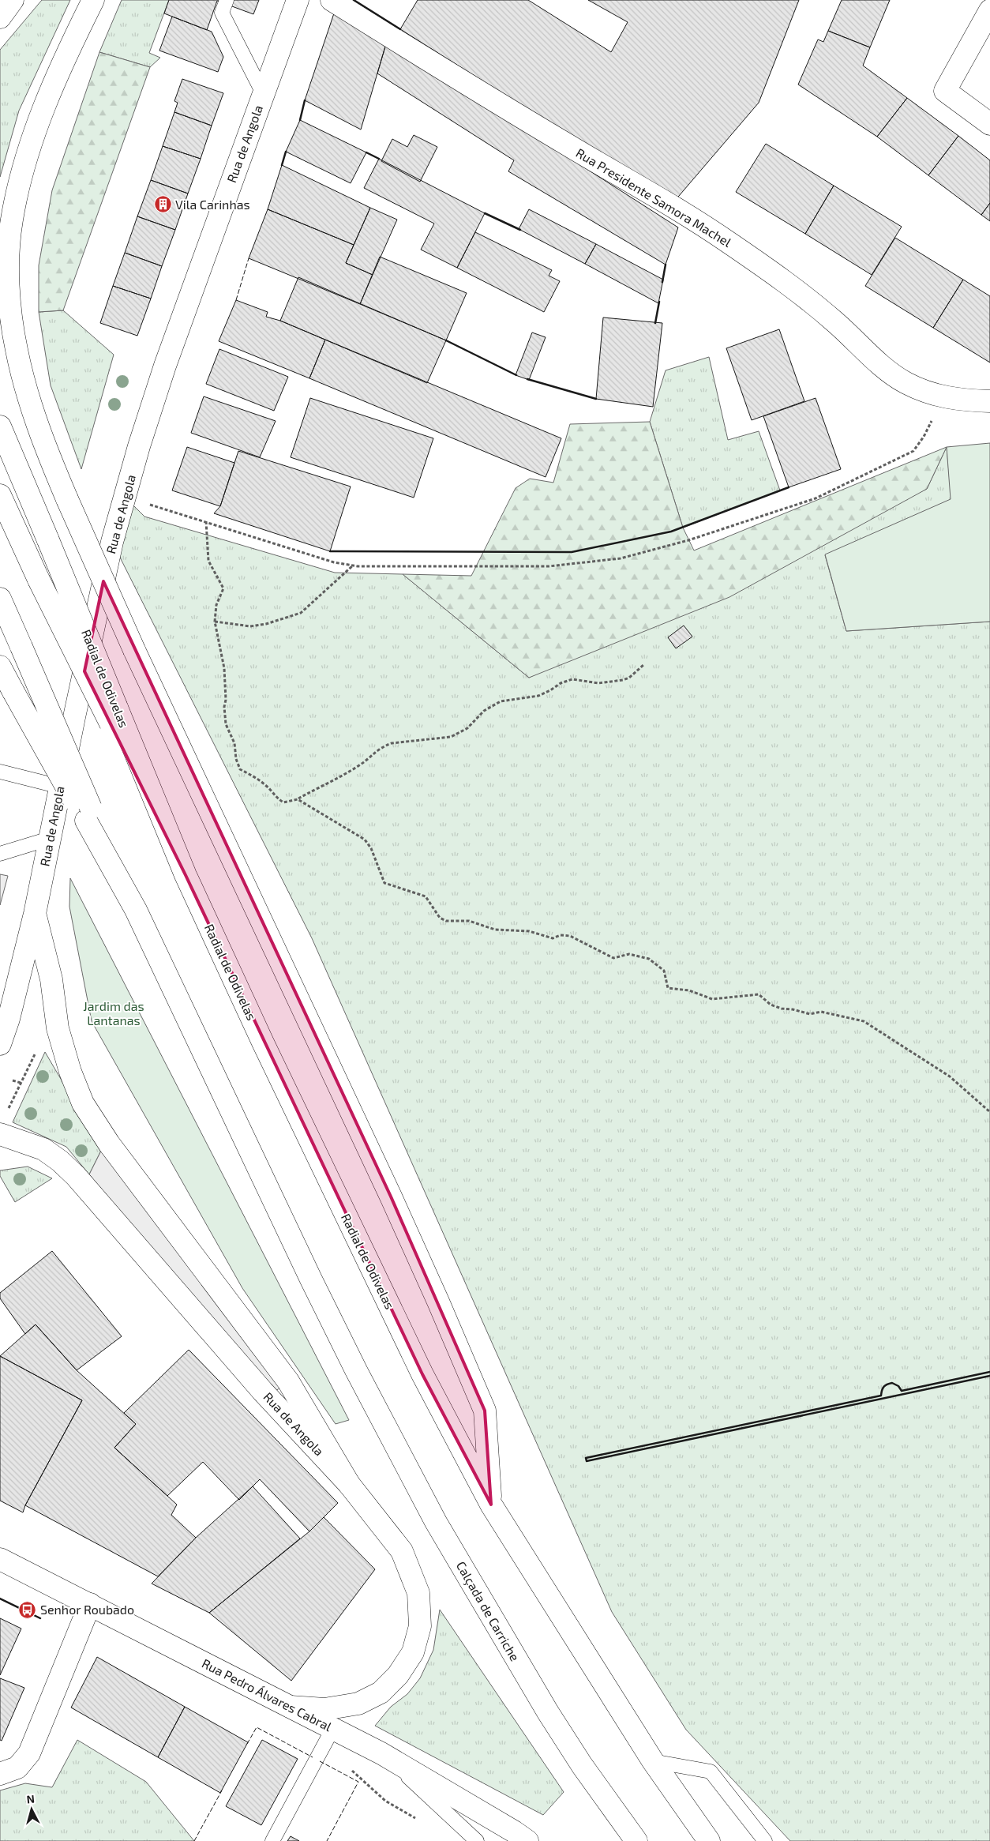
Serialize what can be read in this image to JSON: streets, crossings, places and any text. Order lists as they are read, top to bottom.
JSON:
{
  "streets": {
    "main road": [
      "Rua de Angola",
      "Rua Presidente Samora Machel",
      "Radial de Odivelas",
      "Calçada de Carriche",
      "Rua Pedro Álvares Cabral"
    ]
  },
  "crossings": [
    ["Rua de Angola", "Rua Pedro Álvares Cabral"]
  ],
  "parks": ["Jardim das Lantanas"],
  "places": {
    "building": ["Vila Carinhas"],
    "bus stop": ["Senhor Roubado"]
  },
  "north": "top"
}
